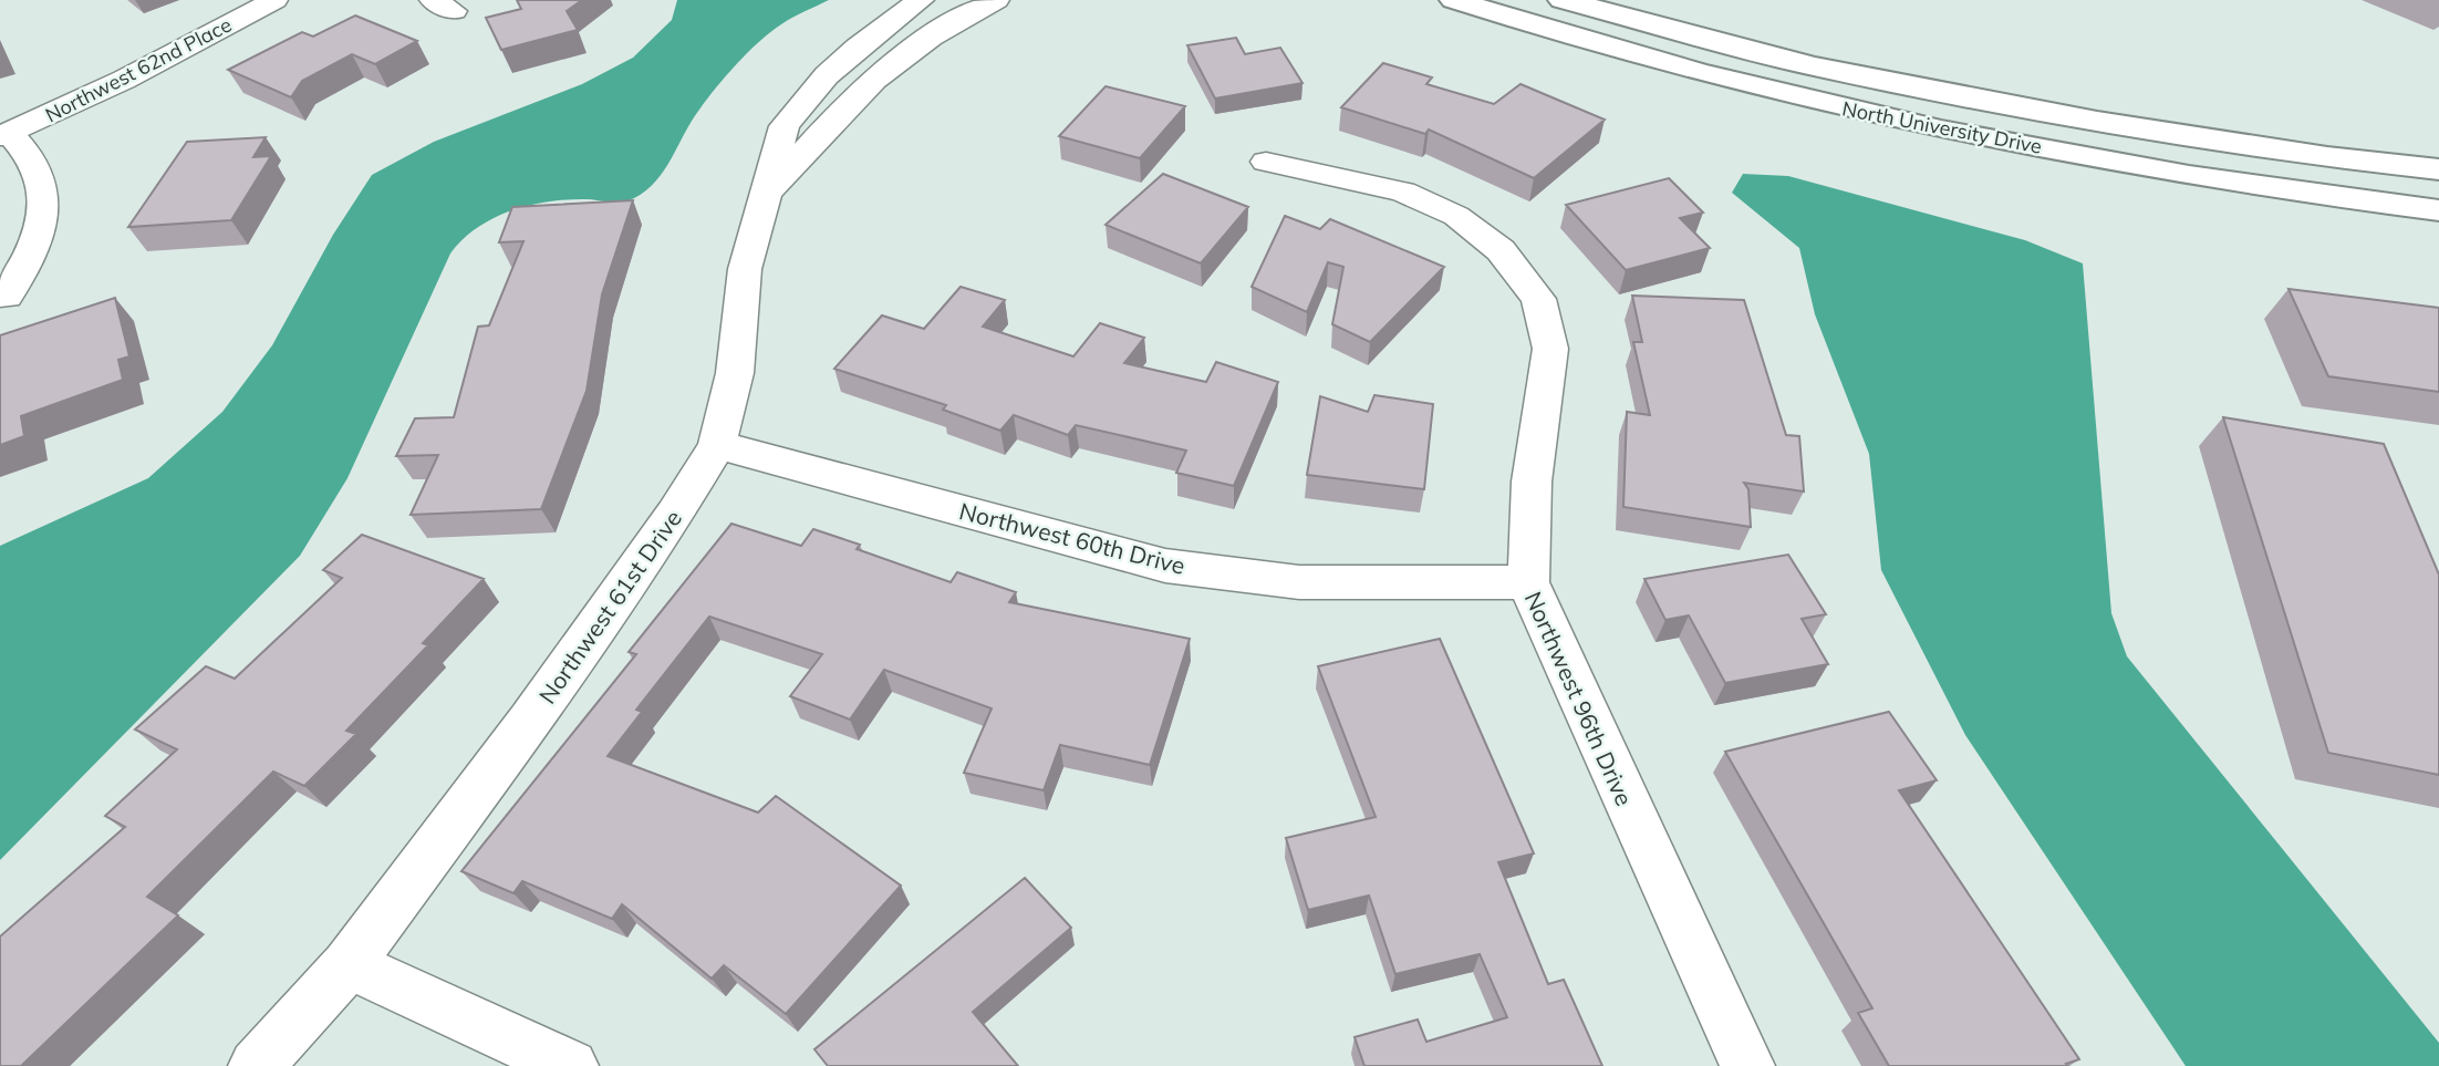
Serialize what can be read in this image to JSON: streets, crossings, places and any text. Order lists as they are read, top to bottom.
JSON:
{
  "streets": {
    "main road": ["North University Drive"],
    "street": [
      "Northwest 62nd Place",
      "Northwest 60th Drive",
      "Northwest 61st Drive",
      "Northwest 96th Drive"
    ]
  },
  "crossings": [
    ["Northwest 60th Drive", "Northwest 61st Drive"],
    ["Northwest 60th Drive", "Northwest 96th Drive"]
  ]
}
